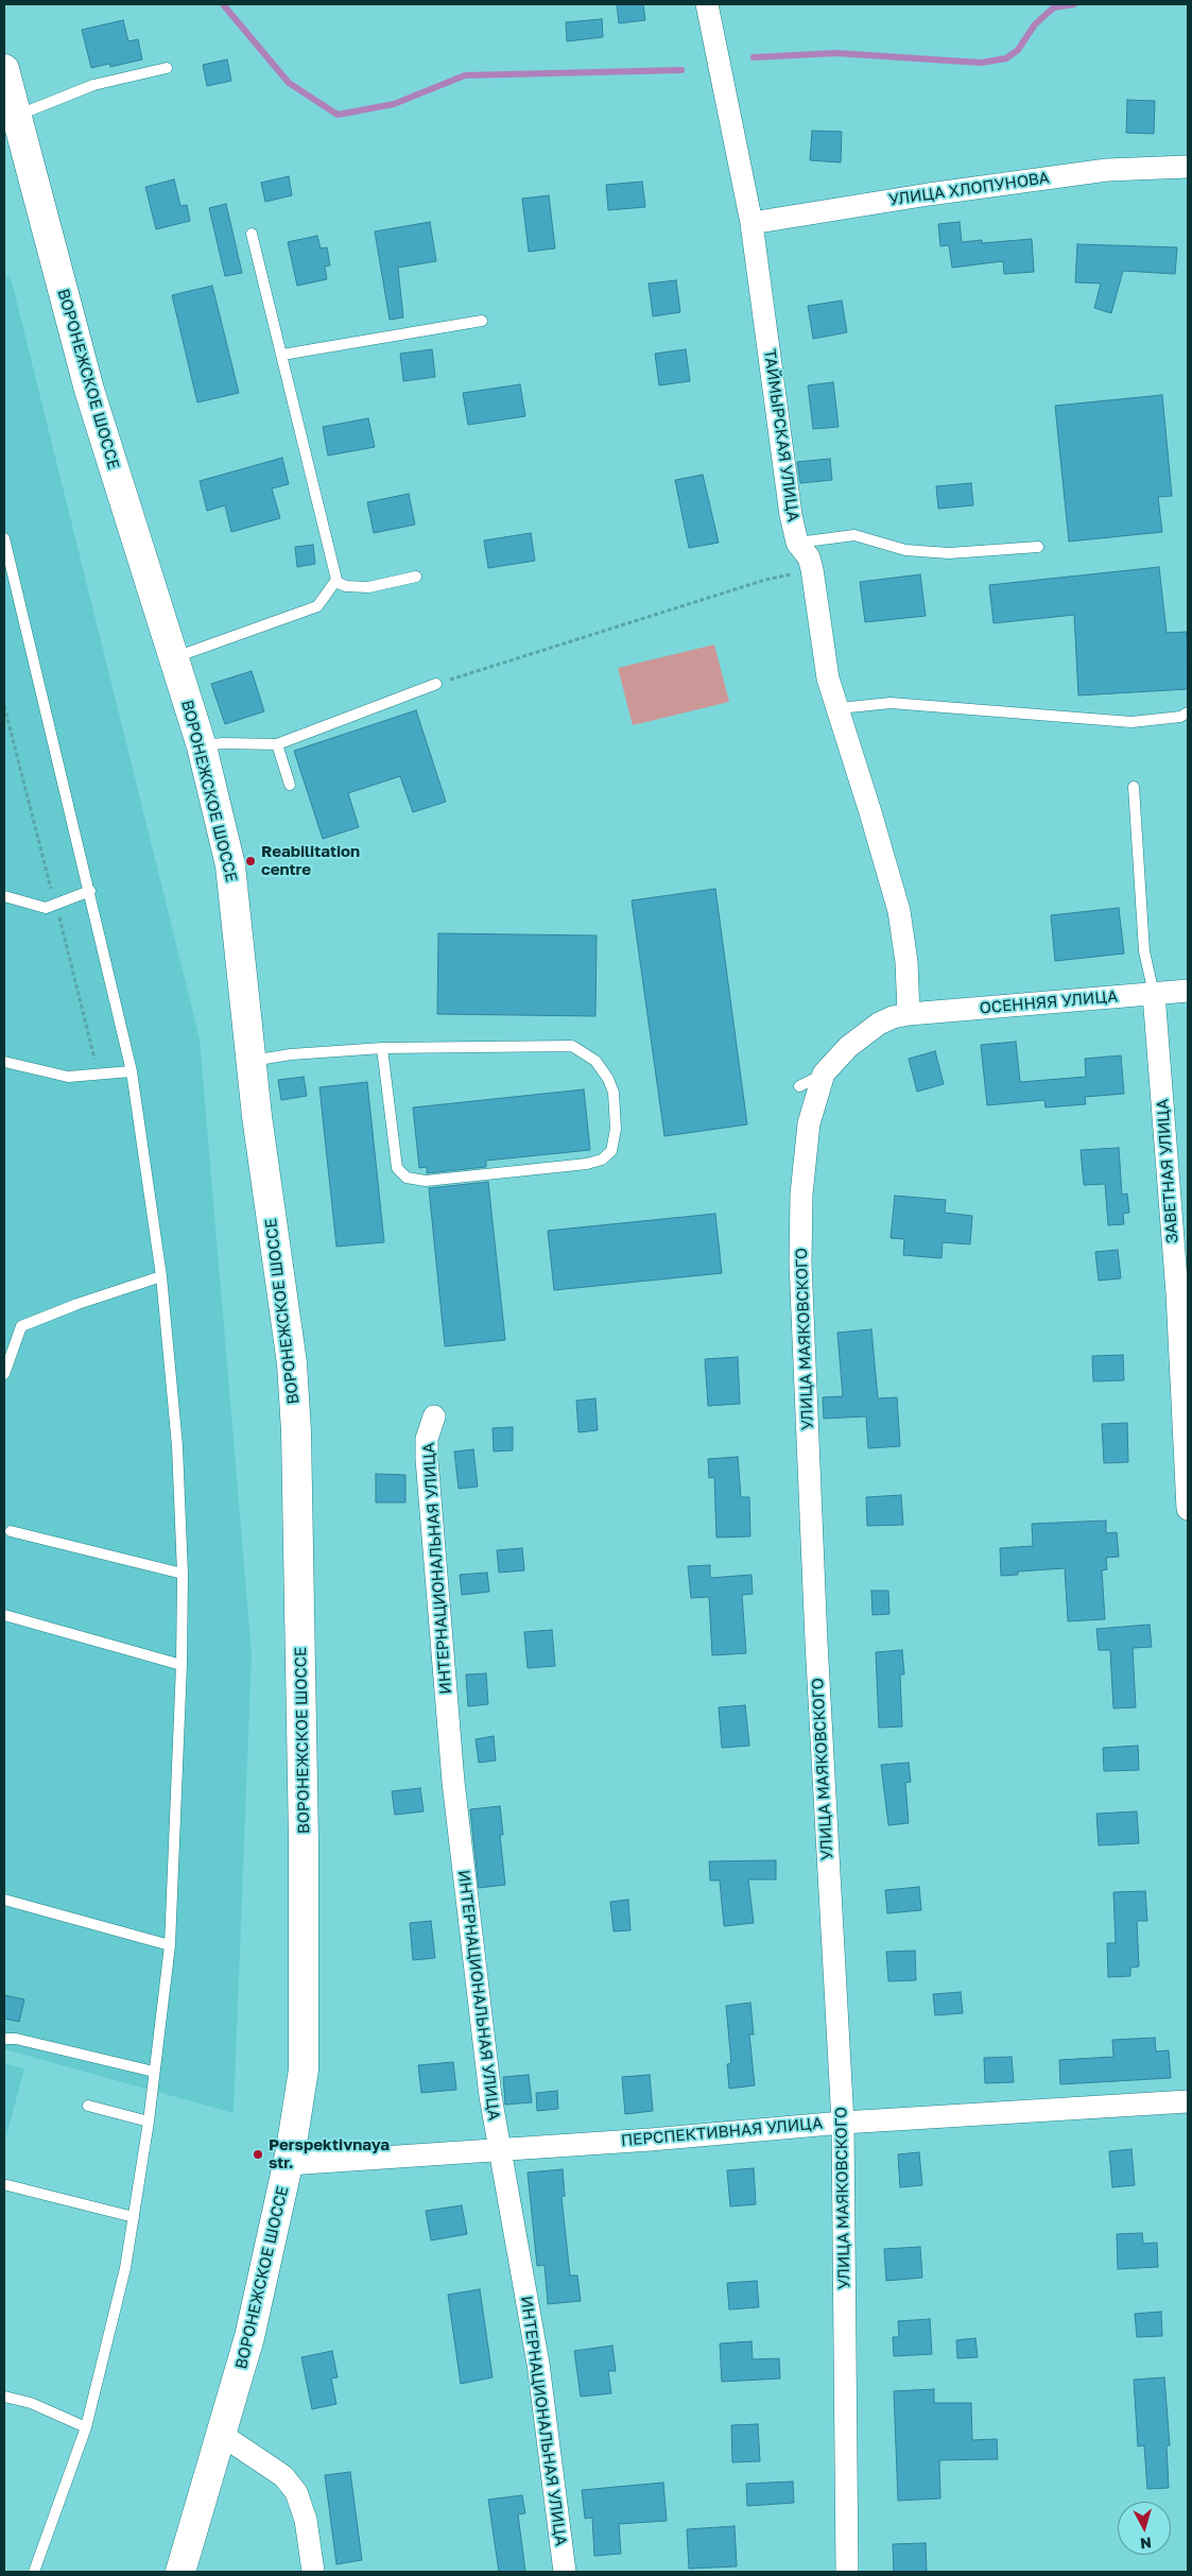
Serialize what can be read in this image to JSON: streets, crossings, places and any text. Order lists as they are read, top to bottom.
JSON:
{
  "streets": {
    "main road": ["ВОРОНЕЖСКОЕ ШОССЕ"],
    "street": [
      "УЛИЦА ХЛОПУНОВА",
      "ТАЙМЫРСКАЯ УЛИЦА",
      "ОСЕННЯЯ УЛИЦА",
      "ЗАВЕТНАЯ УЛИЦА",
      "УЛИЦА МАЯКОВСКОГО",
      "ИНТЕРНАЦИОНАЛЬНАЯ УЛИЦА",
      "ПЕРСПЕКТИВНАЯ УЛИЦА"
    ]
  },
  "crossings": [
    ["УЛИЦА ХЛОПУНОВА", "ТАЙМЫРСКАЯ УЛИЦА"],
    ["ВОРОНЕЖСКОЕ ШОССЕ", "ПЕРСПЕКТИВНАЯ УЛИЦА"],
    ["ТАЙМЫРСКАЯ УЛИЦА", "ОСЕННЯЯ УЛИЦА"],
    ["ТАЙМЫРСКАЯ УЛИЦА", "УЛИЦА МАЯКОВСКОГО"],
    ["ОСЕННЯЯ УЛИЦА", "ЗАВЕТНАЯ УЛИЦА"],
    ["ОСЕННЯЯ УЛИЦА", "УЛИЦА МАЯКОВСКОГО"],
    ["УЛИЦА МАЯКОВСКОГО", "ПЕРСПЕКТИВНАЯ УЛИЦА"],
    ["ИНТЕРНАЦИОНАЛЬНАЯ УЛИЦА", "ПЕРСПЕКТИВНАЯ УЛИЦА"]
  ],
  "places": ["Reabilitation centre", "Perspektivnaya str."],
  "north": "bottom"
}
